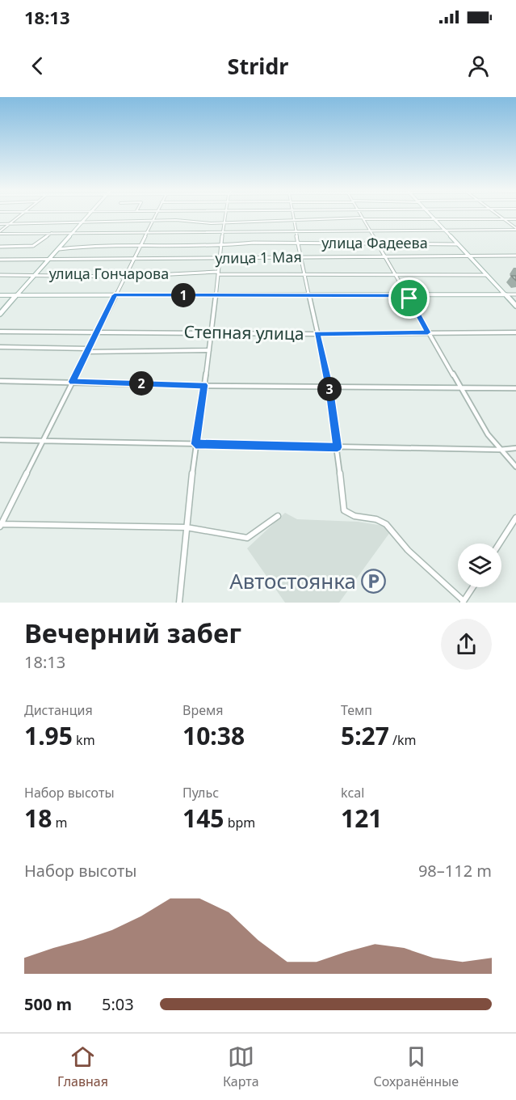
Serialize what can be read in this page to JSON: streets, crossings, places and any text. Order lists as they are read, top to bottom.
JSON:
{
  "streets": {
    "street": [
      "улица Фадеева",
      "улица 1 Мая",
      "улица Гончарова",
      "Степная улица"
    ]
  },
  "places": {
    "parking": ["Автостоянка"]
  },
  "page": {
    "status": "18:13",
    "header": "Stridr",
    "pins": ["1", "2", "3"],
    "heading": ["Вечерний забег", "18:13"],
    "stats": [
      ["Дистанция", "1.95 km"],
      ["Время", "10:38"],
      ["Темп", "5:27 /km"],
      ["Набор высоты", "18 m"],
      ["Пульс", "145 bpm"],
      ["kcal", "121"]
    ],
    "chart": ["Набор высоты", "98–112 m"],
    "list": [
      {
        "name": "500 m",
        "note": "5:03"
      }
    ],
    "tabs": ["Главная", "Карта", "Сохранённые"]
  }
}
